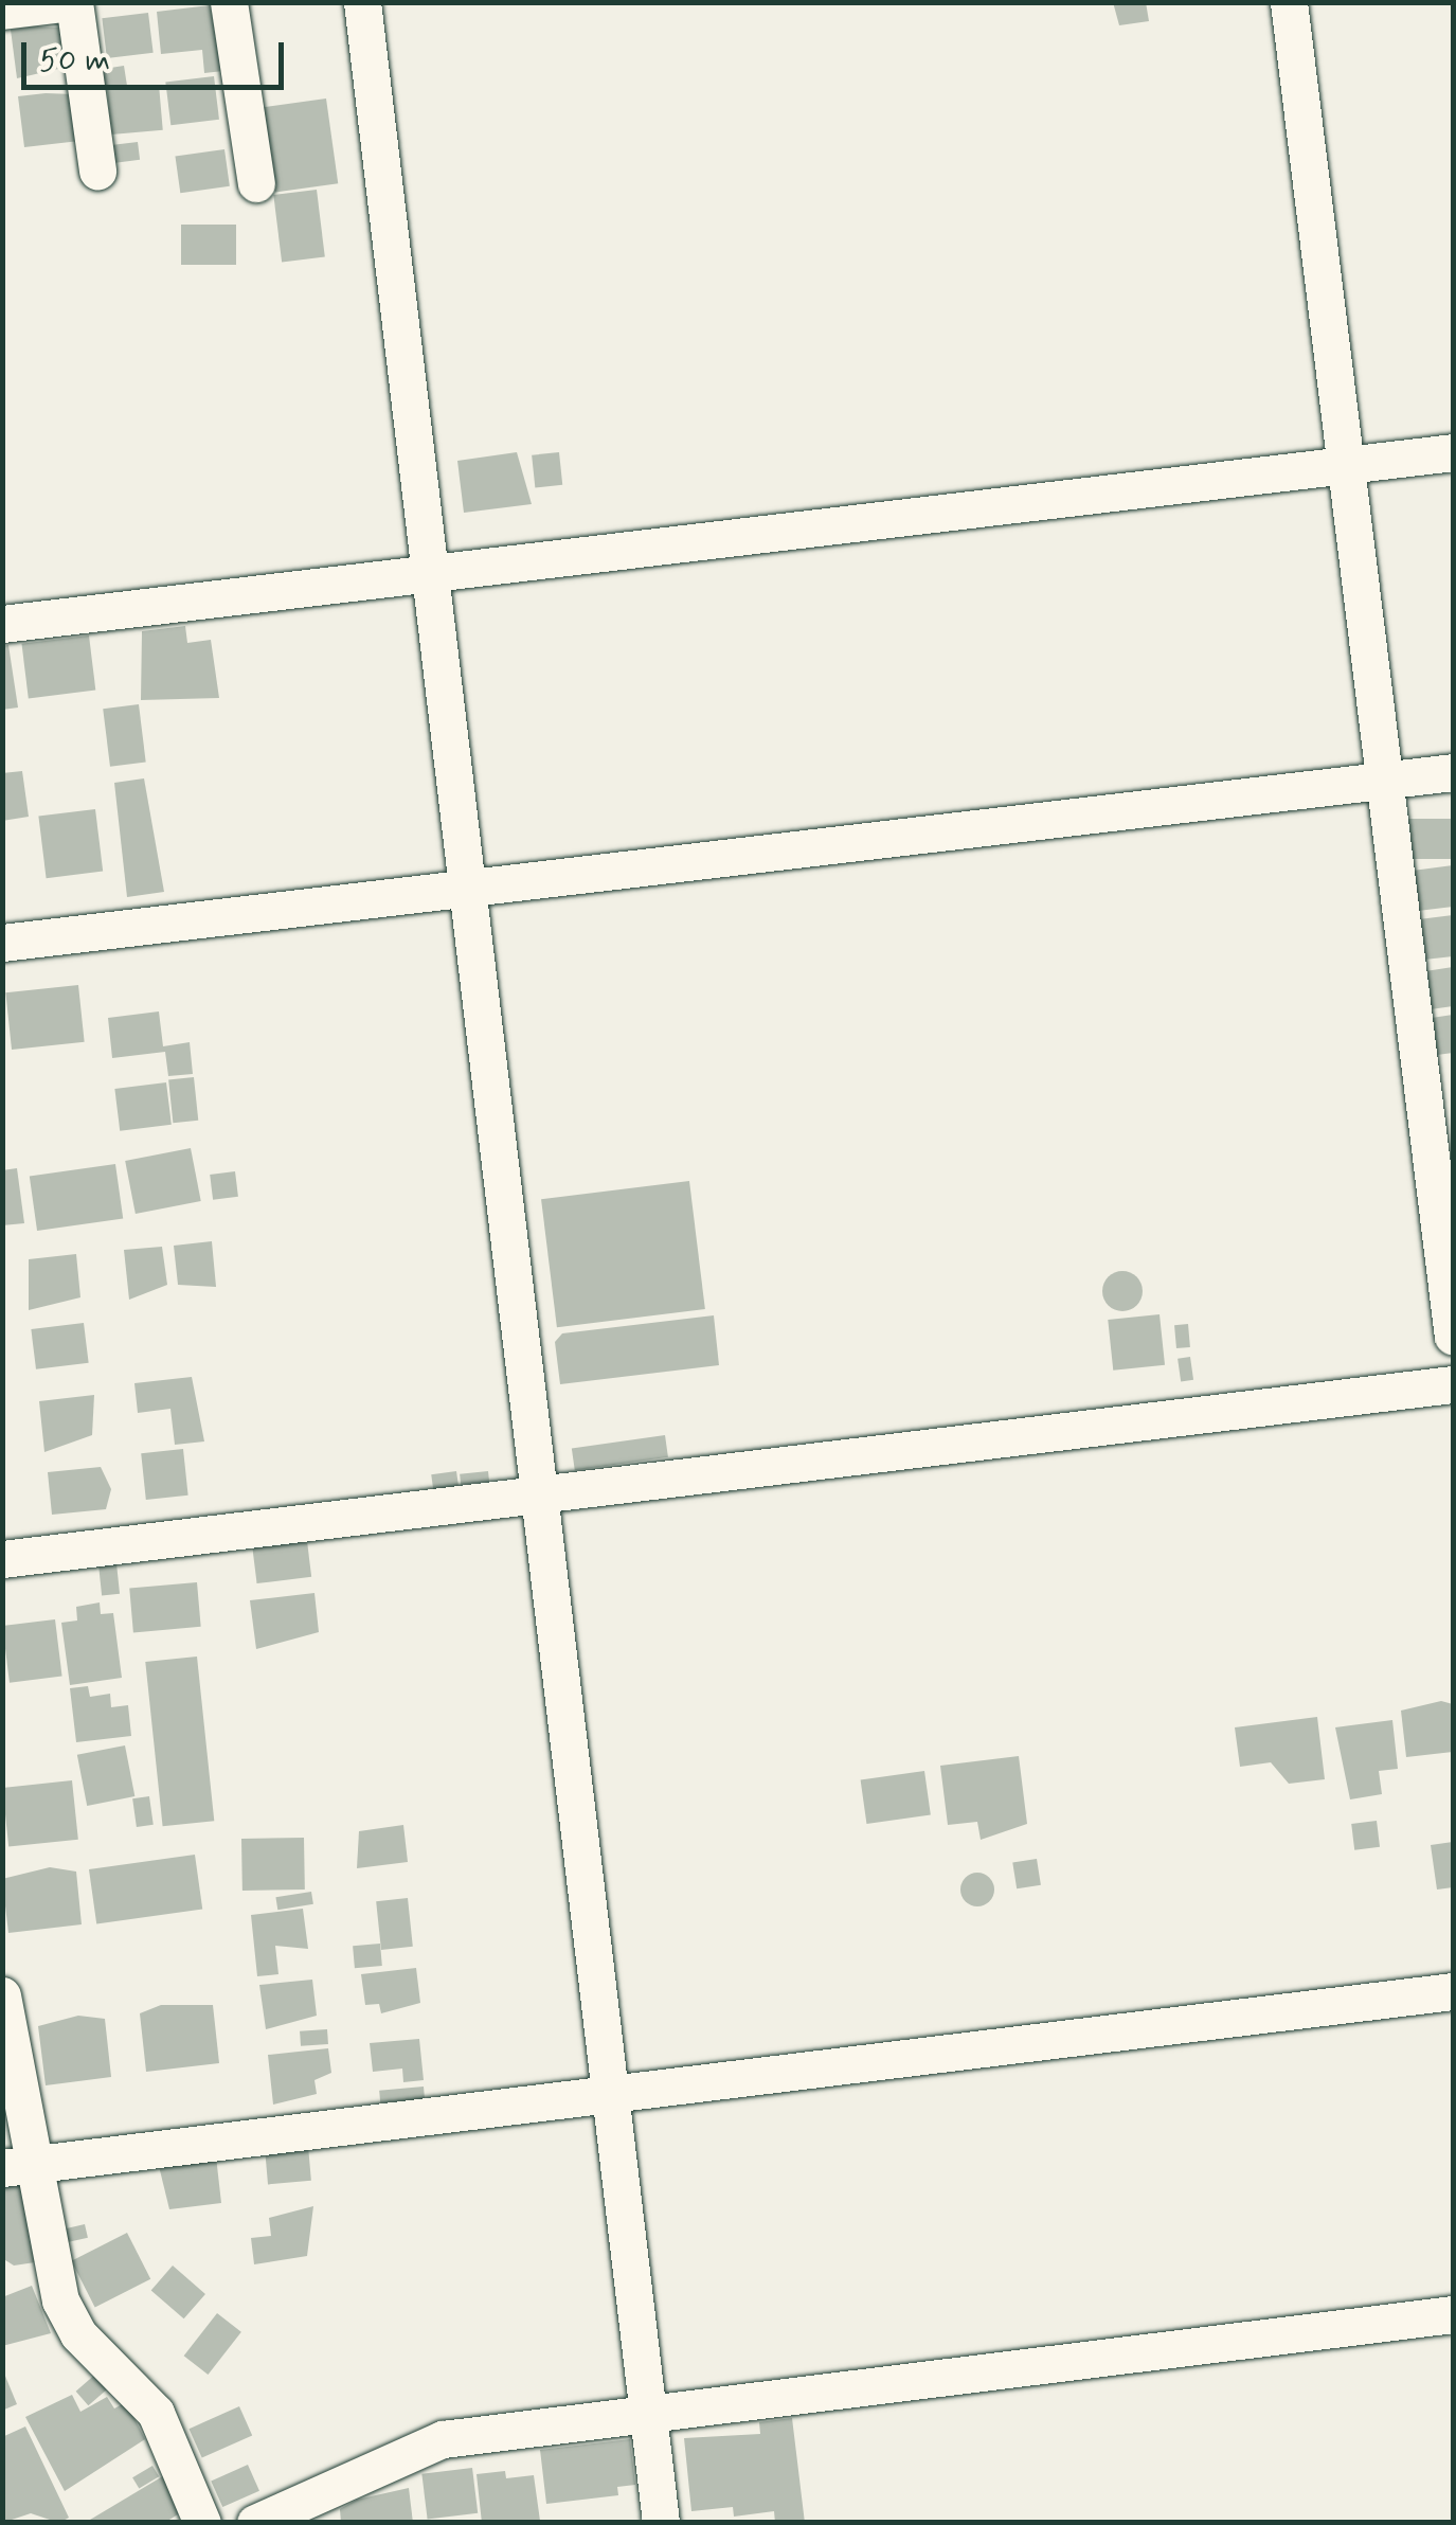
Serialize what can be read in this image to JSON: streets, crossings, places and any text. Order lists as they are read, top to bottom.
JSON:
{
  "scale_bar": "50 m"
}
